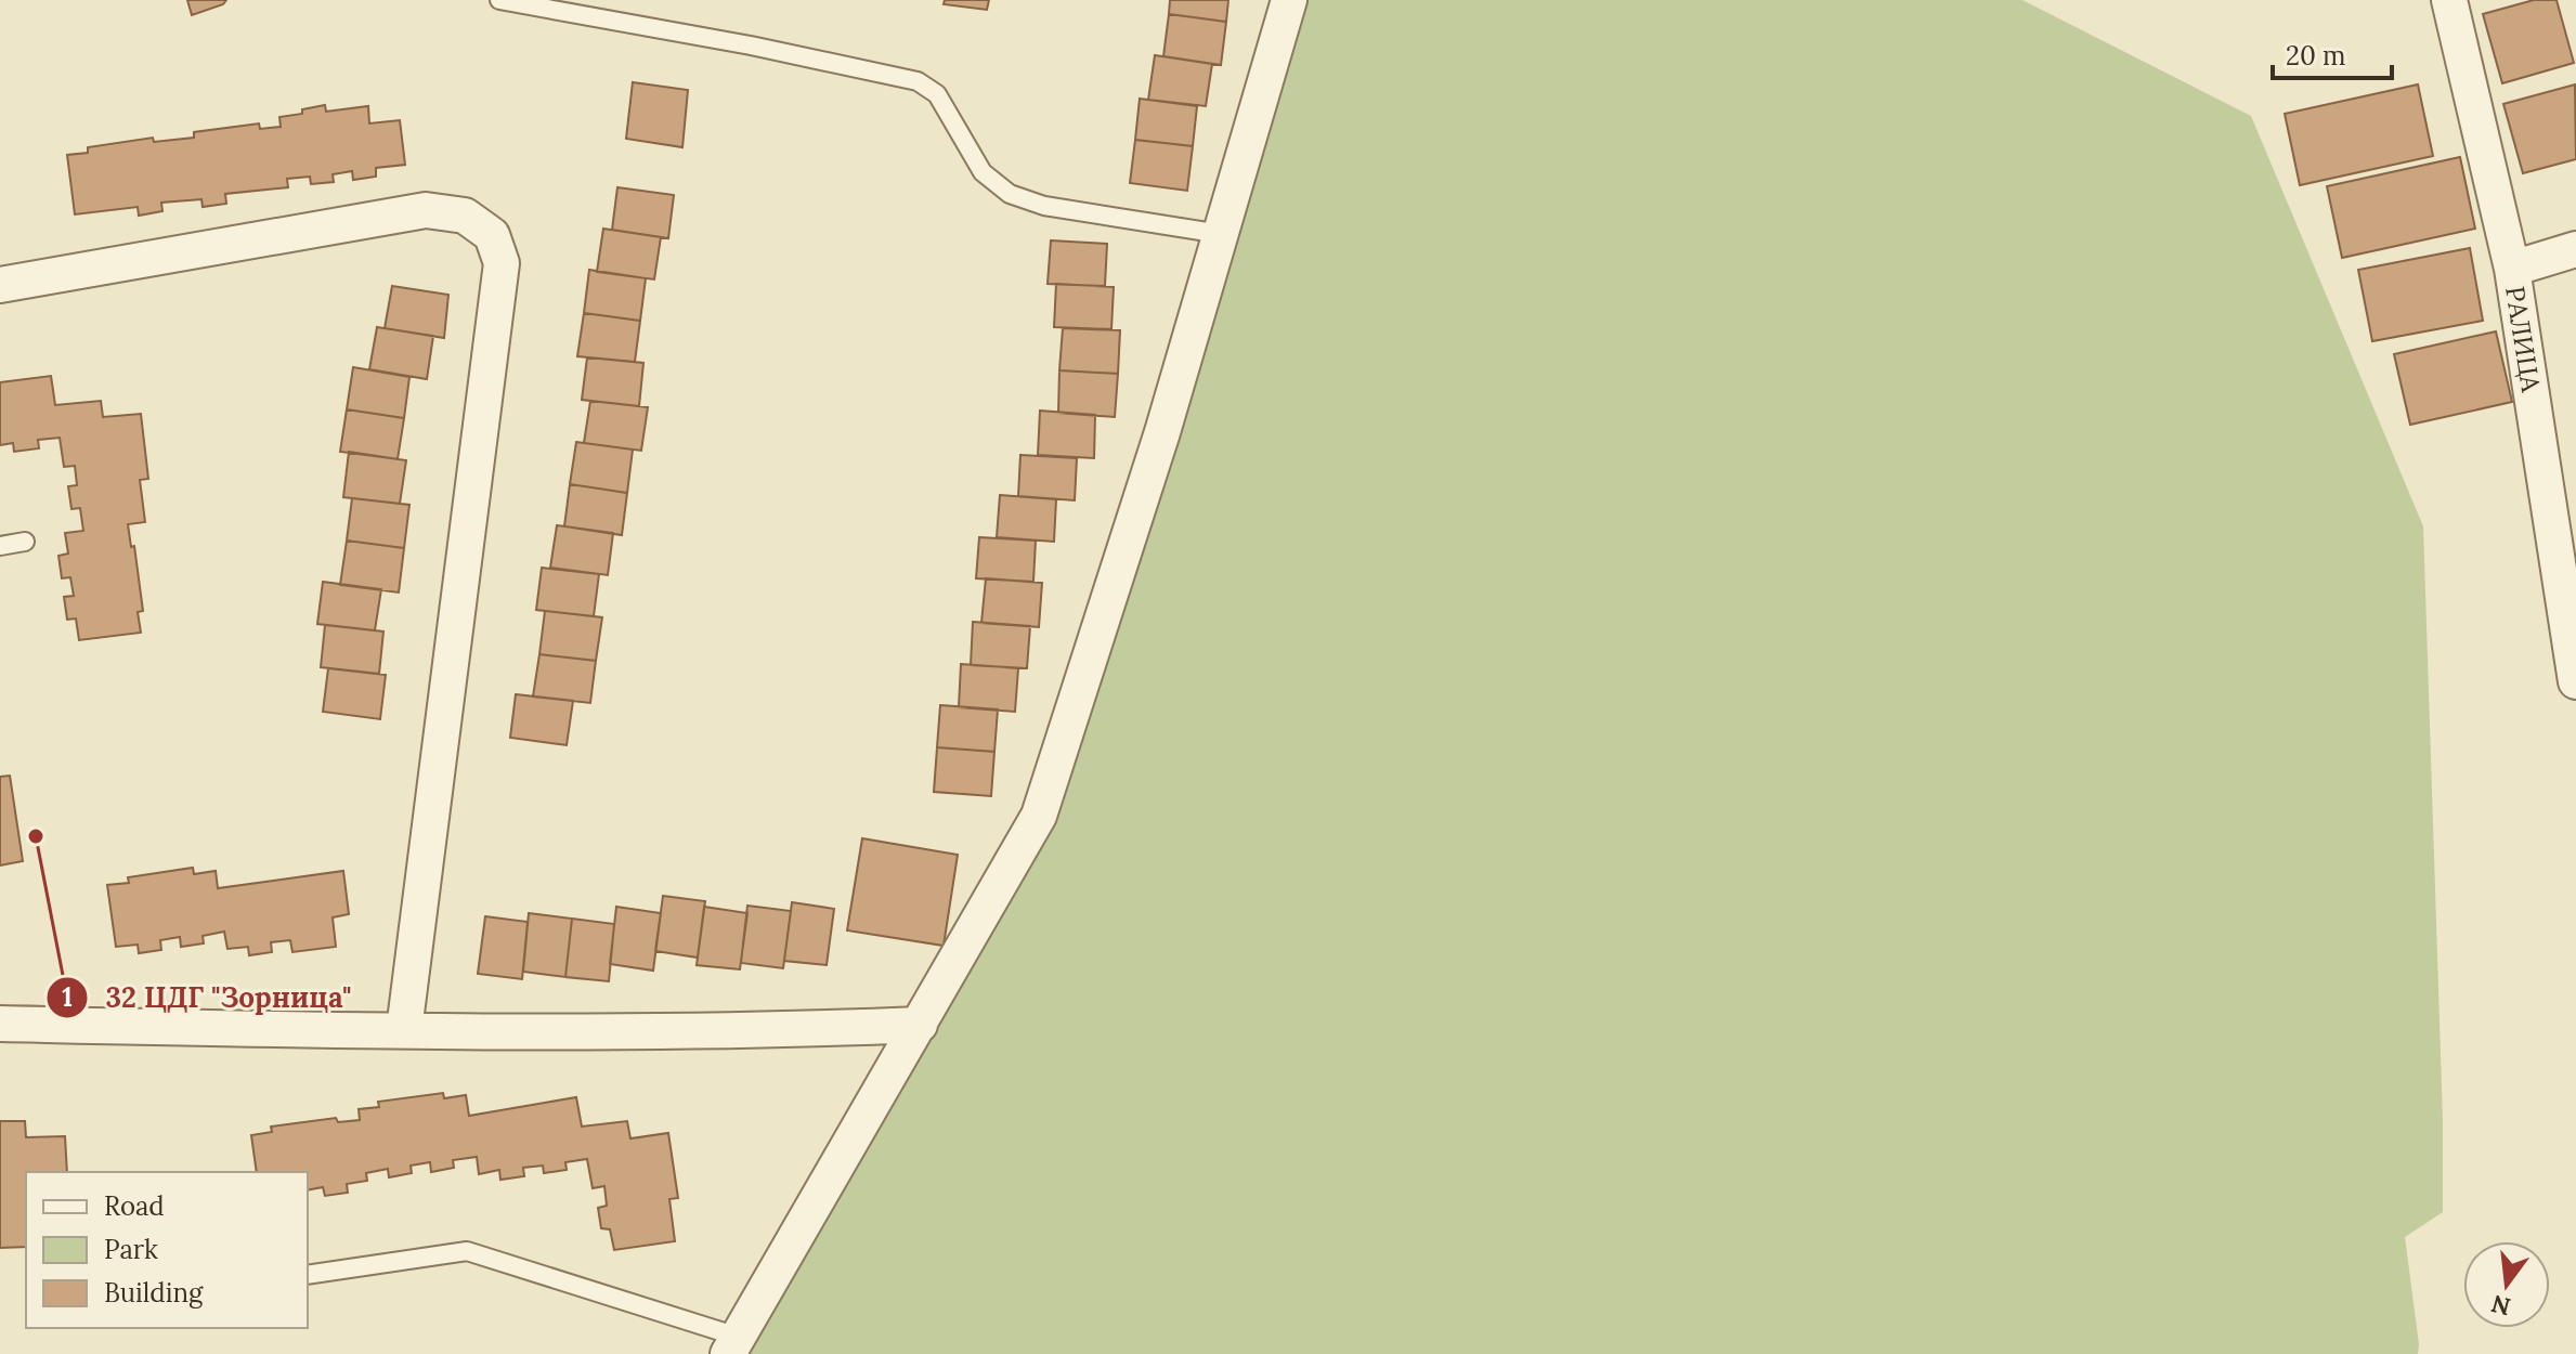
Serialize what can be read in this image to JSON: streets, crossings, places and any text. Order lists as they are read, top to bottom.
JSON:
{
  "streets": {
    "street": ["РАЛИЦА"]
  },
  "places": ["32 ЦДГ \"Зорница\""],
  "legend": ["Road", "Park", "Building"],
  "scale_bar": "20 m",
  "north": "bottom"
}
